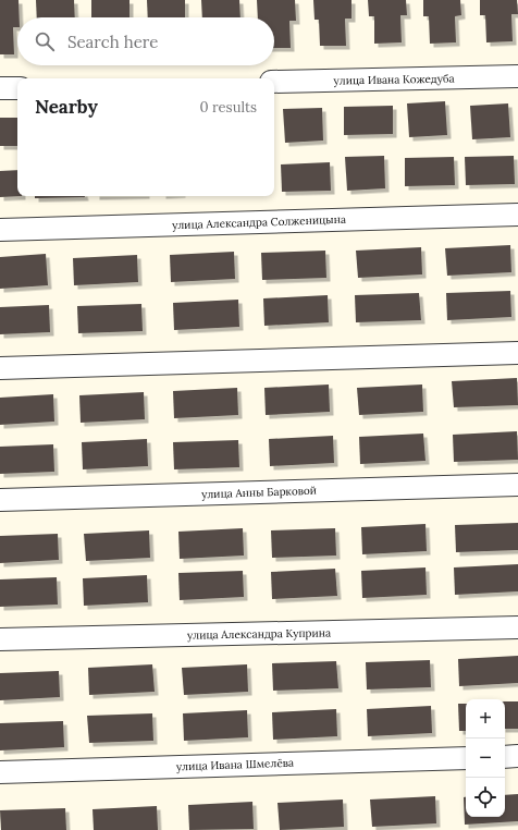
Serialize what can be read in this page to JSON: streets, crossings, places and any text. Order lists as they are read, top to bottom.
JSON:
{
  "streets": {
    "street": [
      "улица Ивана Кожедуба",
      "улица Александра Солженицына",
      "улица Анны Барковой",
      "улица Александра Куприна",
      "улица Ивана Шмелёва"
    ]
  },
  "page": {
    "search": "Search here",
    "heading": ["Nearby", "0 results"],
    "map_buttons": ["+", "−"]
  }
}
